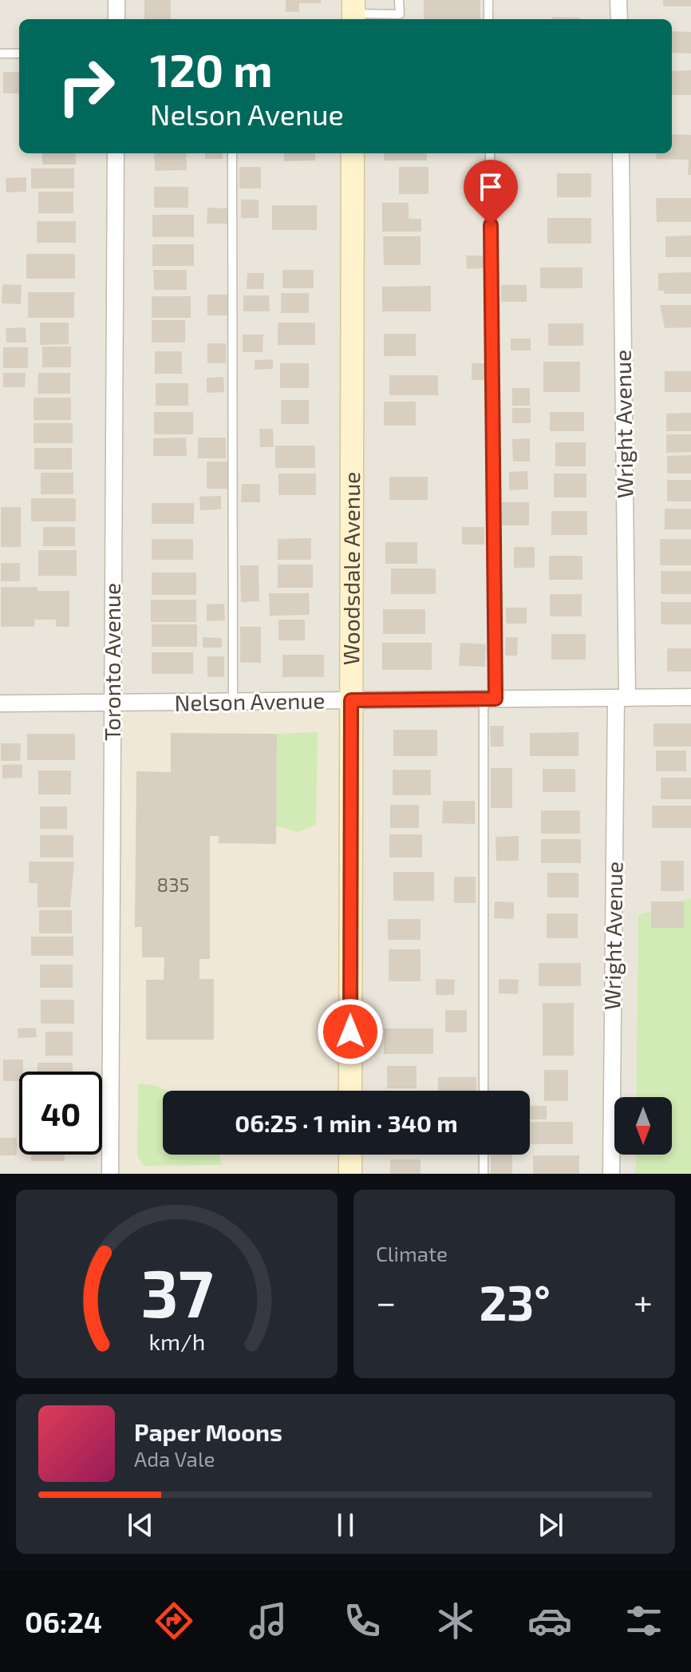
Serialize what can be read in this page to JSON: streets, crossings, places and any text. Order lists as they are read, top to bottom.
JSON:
{
  "streets": {
    "street": [
      "Wright Avenue",
      "Woodsdale Avenue",
      "Toronto Avenue",
      "Nelson Avenue"
    ]
  },
  "crossings": [
    ["Wright Avenue", "Nelson Avenue"],
    ["Woodsdale Avenue", "Nelson Avenue"],
    ["Toronto Avenue", "Nelson Avenue"]
  ],
  "house_numbers": ["835"],
  "north": "bottom",
  "page": {
    "turn": ["120 m", "Nelson Avenue"],
    "limit": "40",
    "trip": "06:25 · 1 min · 340 m",
    "tile": "Climate",
    "heat": ["−", "23°", "+"],
    "song": ["Paper Moons", "Ada Vale"],
    "tabs": "06:24",
    "gauge": ["37", "km/h"]
  }
}
